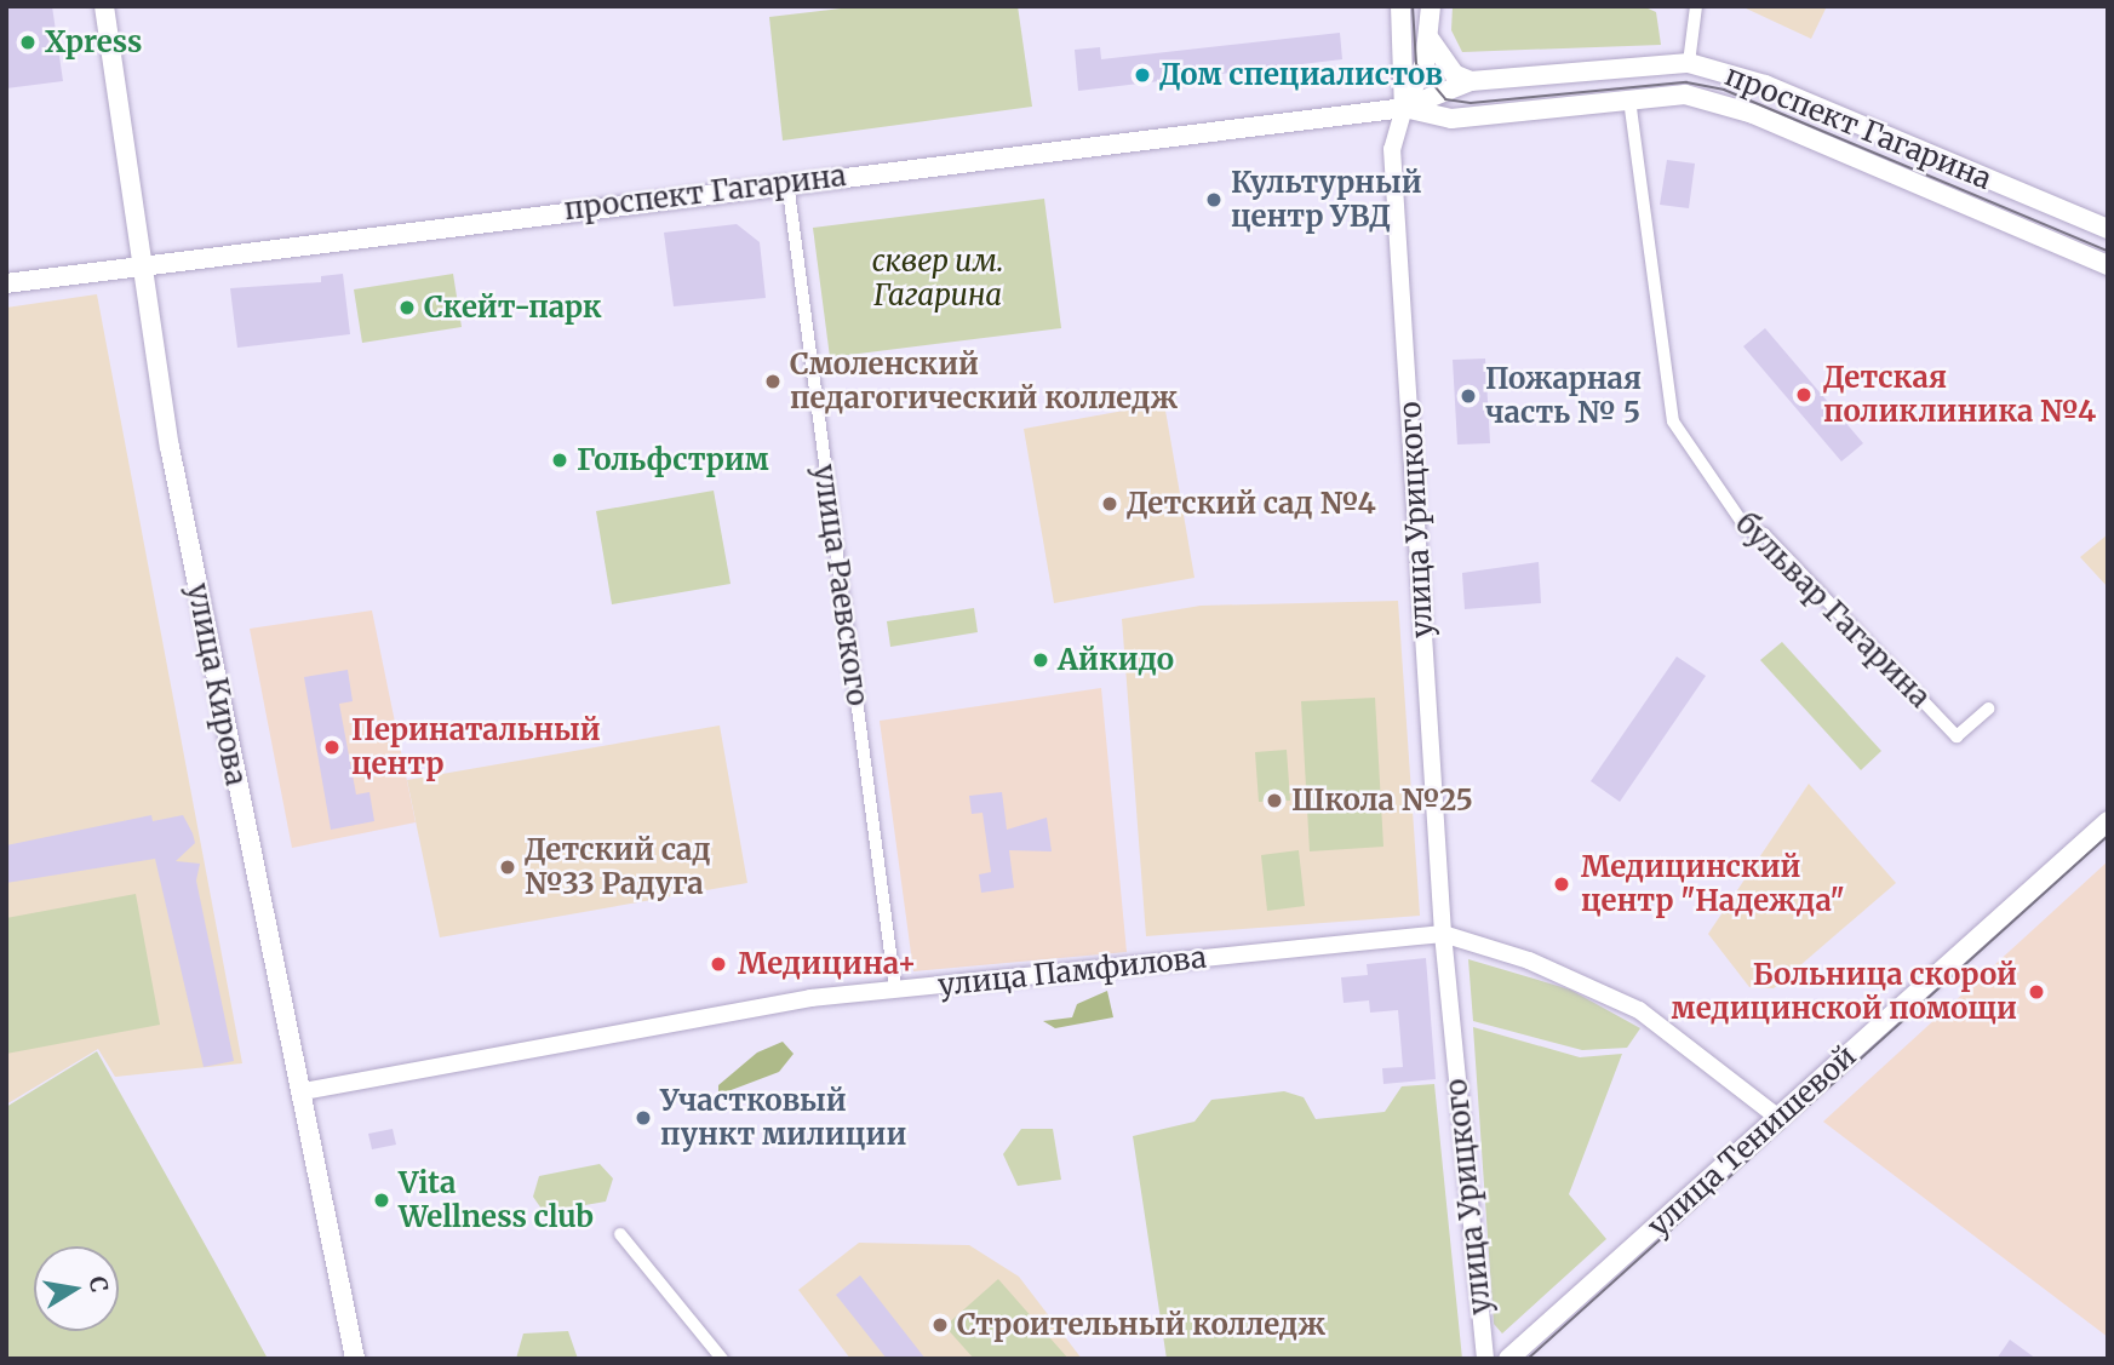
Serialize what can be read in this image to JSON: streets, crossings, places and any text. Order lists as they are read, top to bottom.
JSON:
{
  "streets": {
    "main road": ["проспект Гагарина", "улица Кирова", "улица Тенишевой"],
    "street": [
      "улица Урицкого",
      "улица Раевского",
      "бульвар Гагарина",
      "улица Памфилова"
    ]
  },
  "crossings": [
    ["проспект Гагарина", "улица Урицкого"],
    ["проспект Гагарина", "улица Раевского"],
    ["проспект Гагарина", "бульвар Гагарина"],
    ["проспект Гагарина", "улица Кирова"],
    ["улица Урицкого", "улица Памфилова"],
    ["улица Раевского", "улица Памфилова"],
    ["улица Кирова", "улица Памфилова"]
  ],
  "parks": ["сквер им. Гагарина"],
  "places": [
    "Xpress",
    "Дом специалистов",
    "Культурный центр УВД",
    "Скейт-парк",
    "Смоленский педагогический колледж",
    "Детская поликлиника №4",
    "Пожарная часть № 5",
    "Гольфстрим",
    "Детский сад №4",
    "Айкидо",
    "Перинатальный центр",
    "Школа №25",
    "Детский сад №33 Радуга",
    "Медицинский центр \"Надежда\"",
    "Медицина+",
    "Больница скорой медицинской помощи",
    "Участковый пункт милиции",
    "Vita Wellness club",
    "Строительный колледж"
  ],
  "north": "right"
}
